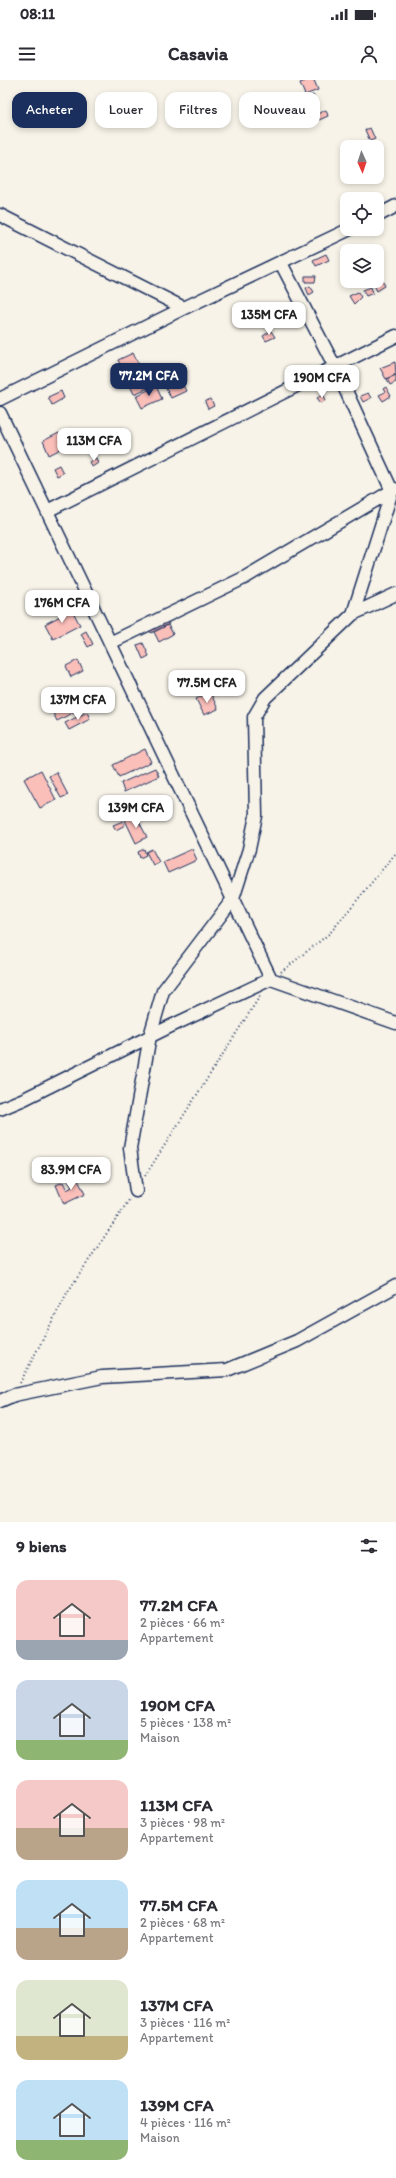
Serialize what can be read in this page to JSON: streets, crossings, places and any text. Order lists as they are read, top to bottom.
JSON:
{
  "north": "bottom",
  "page": {
    "status": "08:11",
    "header": "Casavia",
    "chip": [
      "Acheter",
      "Louer",
      "Filtres",
      "Nouveau"
    ],
    "price": [
      "135M CFA",
      "77.2M CFA",
      "190M CFA",
      "113M CFA",
      "176M CFA",
      "77.5M CFA",
      "137M CFA",
      "139M CFA",
      "83.9M CFA"
    ],
    "heading": "9 biens",
    "list": [
      {
        "name": "77.2M CFA",
        "note": "2 pièces · 66 m² · Appartement"
      },
      {
        "name": "190M CFA",
        "note": "5 pièces · 138 m² · Maison"
      },
      {
        "name": "113M CFA",
        "note": "3 pièces · 98 m² · Appartement"
      },
      {
        "name": "77.5M CFA",
        "note": "2 pièces · 68 m² · Appartement"
      },
      {
        "name": "137M CFA",
        "note": "3 pièces · 116 m² · Appartement"
      },
      {
        "name": "139M CFA",
        "note": "4 pièces · 116 m² · Maison"
      }
    ]
  }
}
